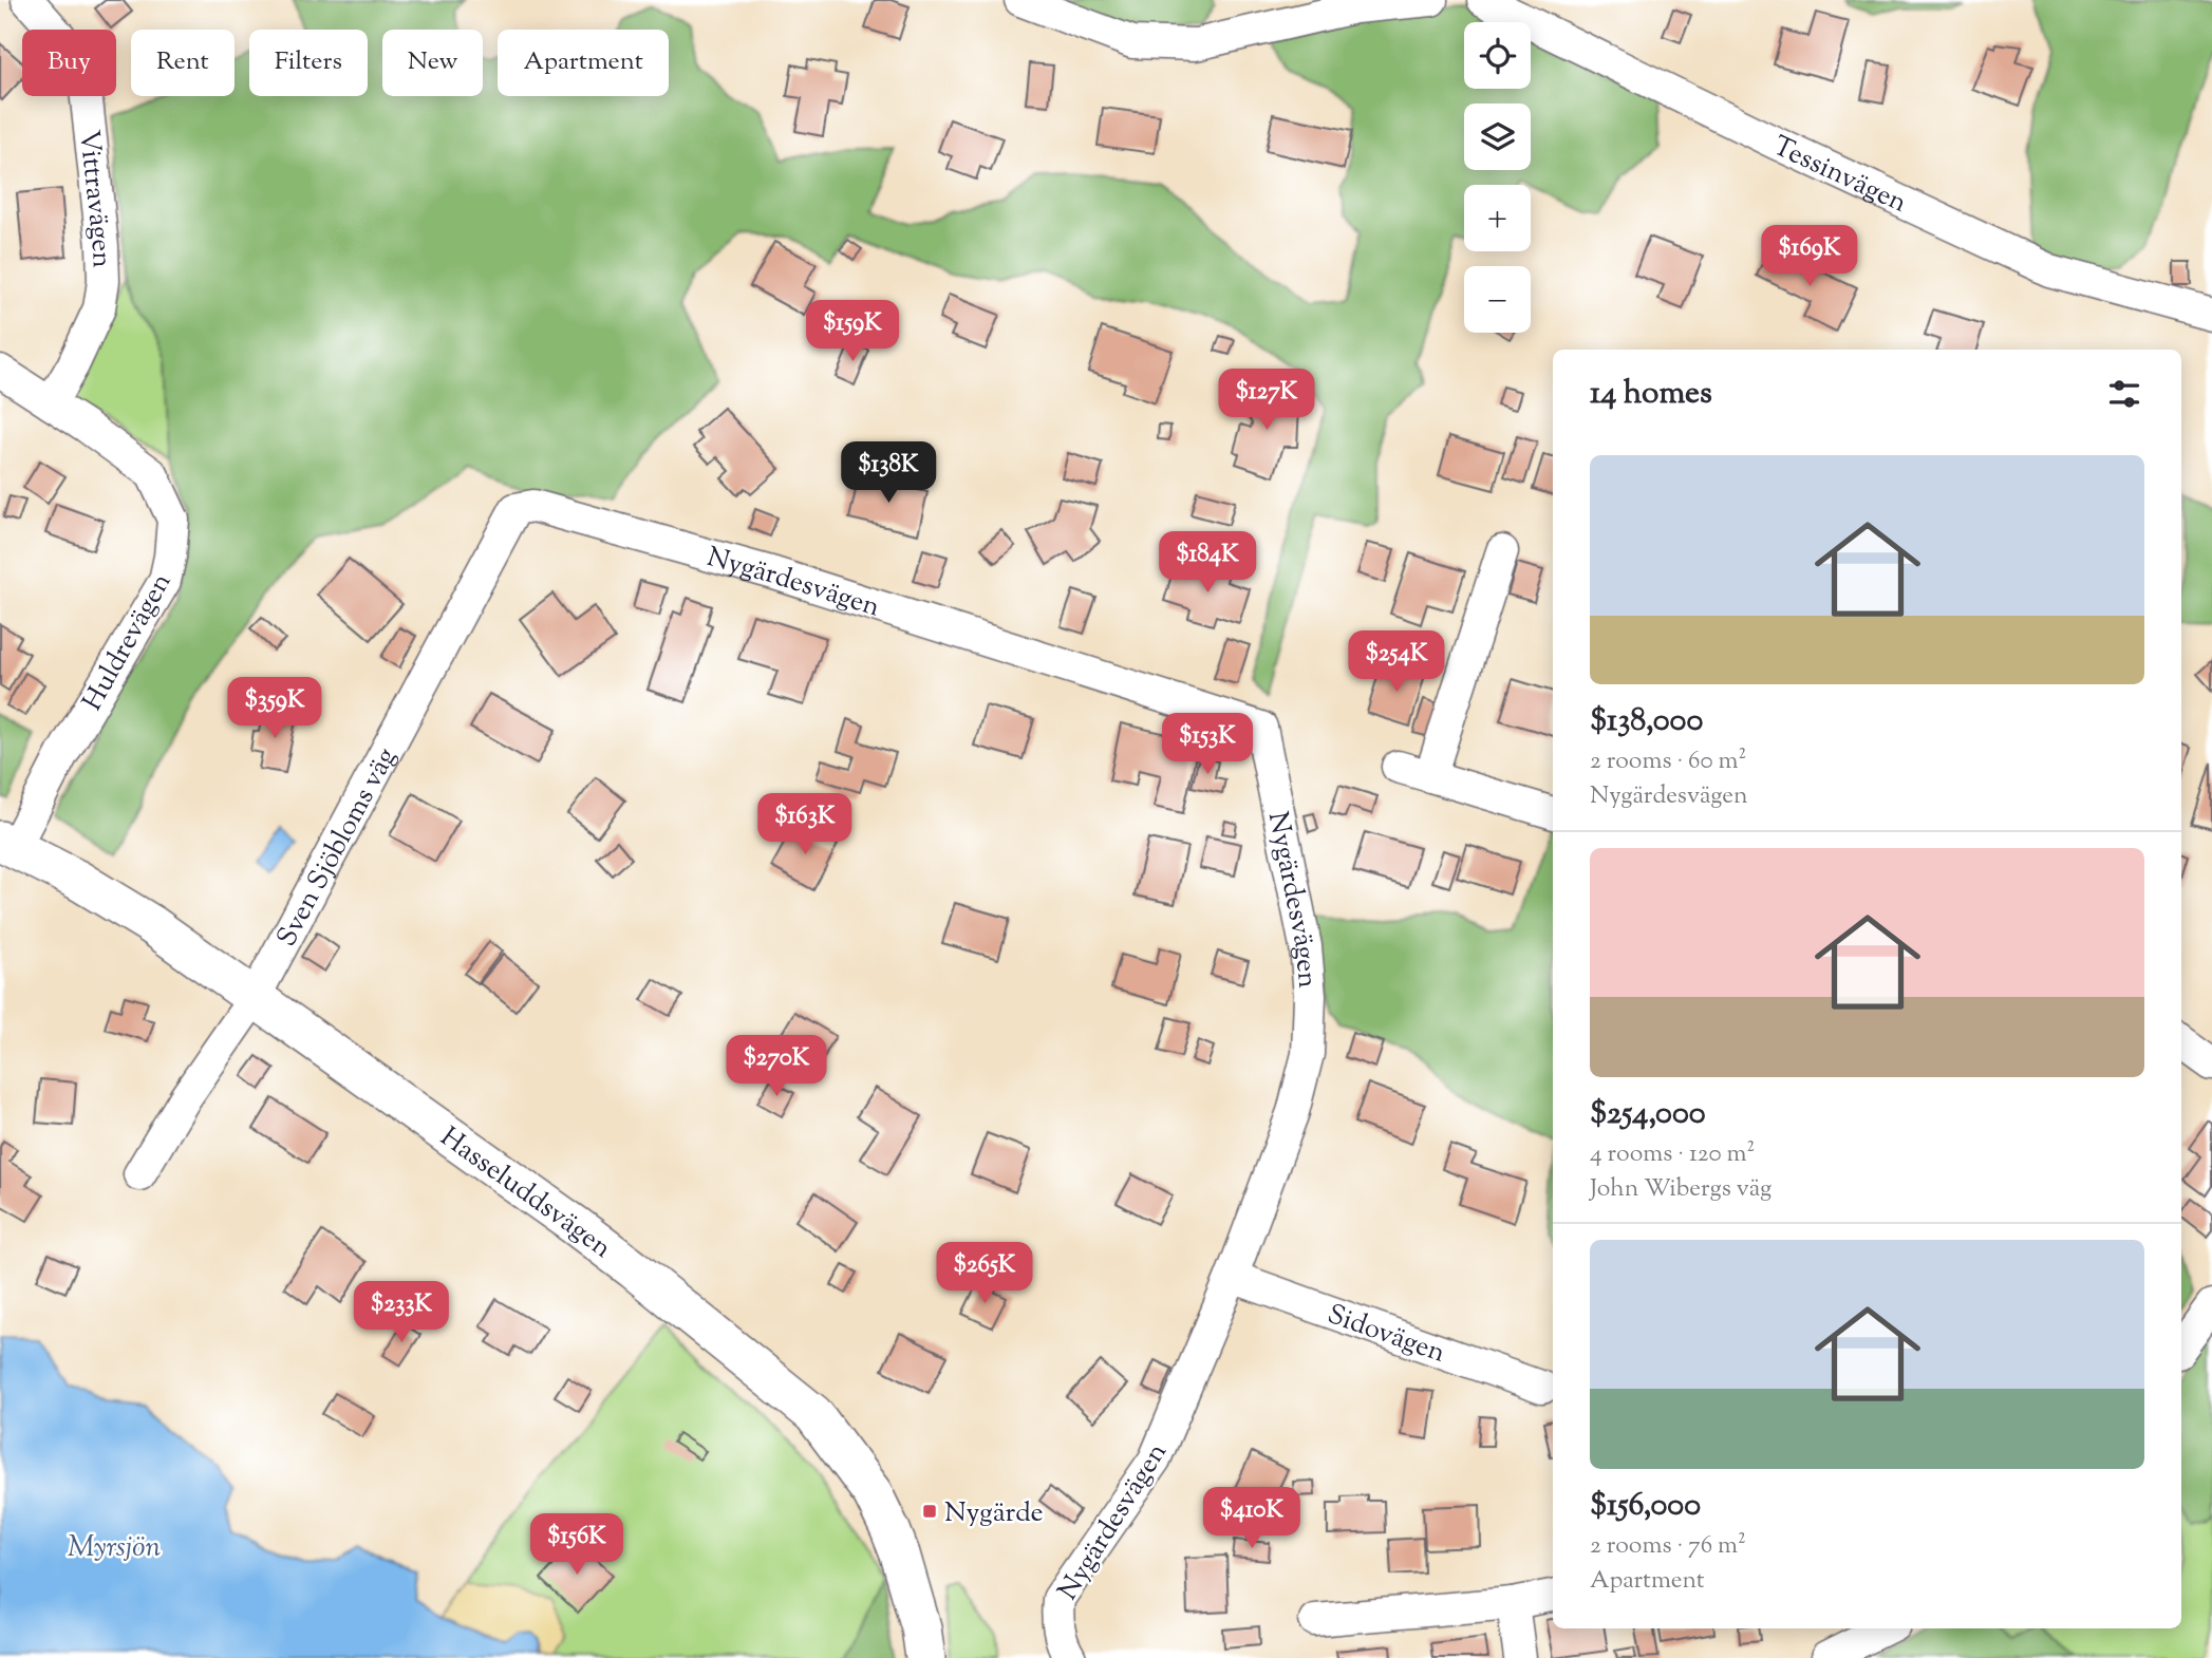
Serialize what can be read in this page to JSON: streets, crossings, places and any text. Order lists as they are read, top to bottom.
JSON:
{
  "streets": {
    "street": [
      "Tessinvägen",
      "Vittravägen",
      "Nygärdesvägen",
      "Huldrevägen",
      "Sven Sjöbloms väg",
      "Hasseluddsvägen",
      "Sidovägen"
    ]
  },
  "crossings": [
    ["Vittravägen", "Huldrevägen"],
    ["Nygärdesvägen", "Sven Sjöbloms väg"],
    ["Nygärdesvägen", "Sidovägen"],
    ["Huldrevägen", "Hasseluddsvägen"],
    ["Sven Sjöbloms väg", "Hasseluddsvägen"]
  ],
  "water": ["Myrsjön"],
  "places": {
    "transit": ["Nygärde"]
  },
  "page": {
    "map_buttons": ["+", "−"],
    "chip": [
      "Buy",
      "Rent",
      "Filters",
      "New",
      "Apartment"
    ],
    "price": [
      "$169K",
      "$159K",
      "$127K",
      "$138K",
      "$184K",
      "$254K",
      "$359K",
      "$153K",
      "$163K",
      "$270K",
      "$265K",
      "$233K",
      "$410K",
      "$156K"
    ],
    "heading": "14 homes",
    "list": [
      {
        "name": "$138,000",
        "note": "2 rooms · 60 m² · Nygärdesvägen"
      },
      {
        "name": "$254,000",
        "note": "4 rooms · 120 m² · John Wibergs väg"
      },
      {
        "name": "$156,000",
        "note": "2 rooms · 76 m² · Apartment"
      }
    ]
  }
}
